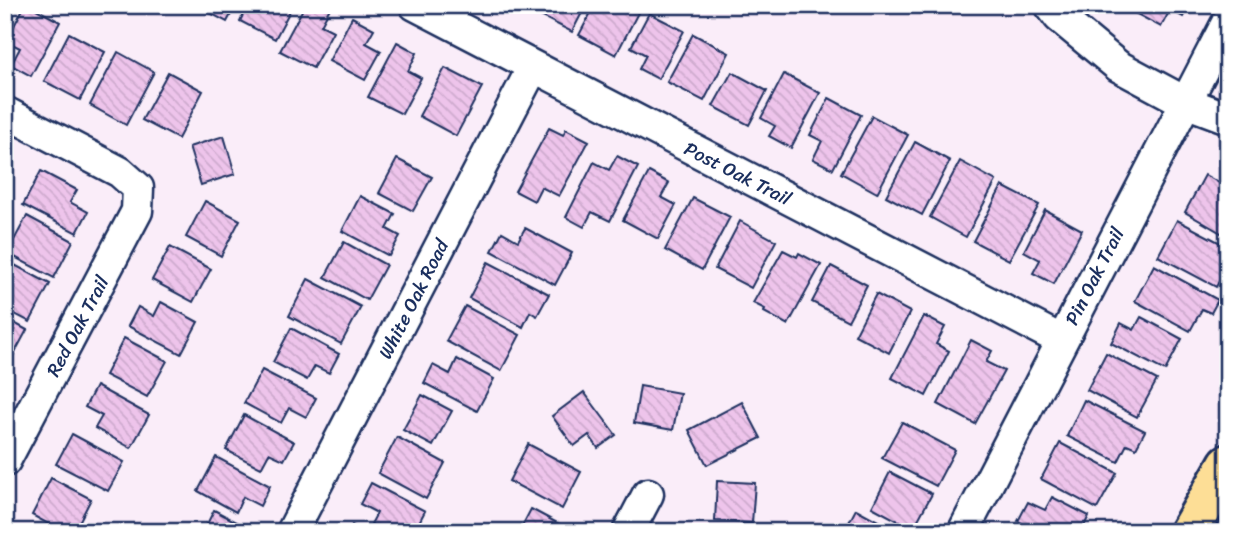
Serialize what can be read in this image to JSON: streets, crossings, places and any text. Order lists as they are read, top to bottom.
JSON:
{
  "streets": {
    "street": [
      "Post Oak Trail",
      "Pin Oak Trail",
      "White Oak Road",
      "Red Oak Trail"
    ]
  },
  "crossings": [
    ["Post Oak Trail", "Pin Oak Trail"],
    ["Post Oak Trail", "White Oak Road"]
  ]
}
